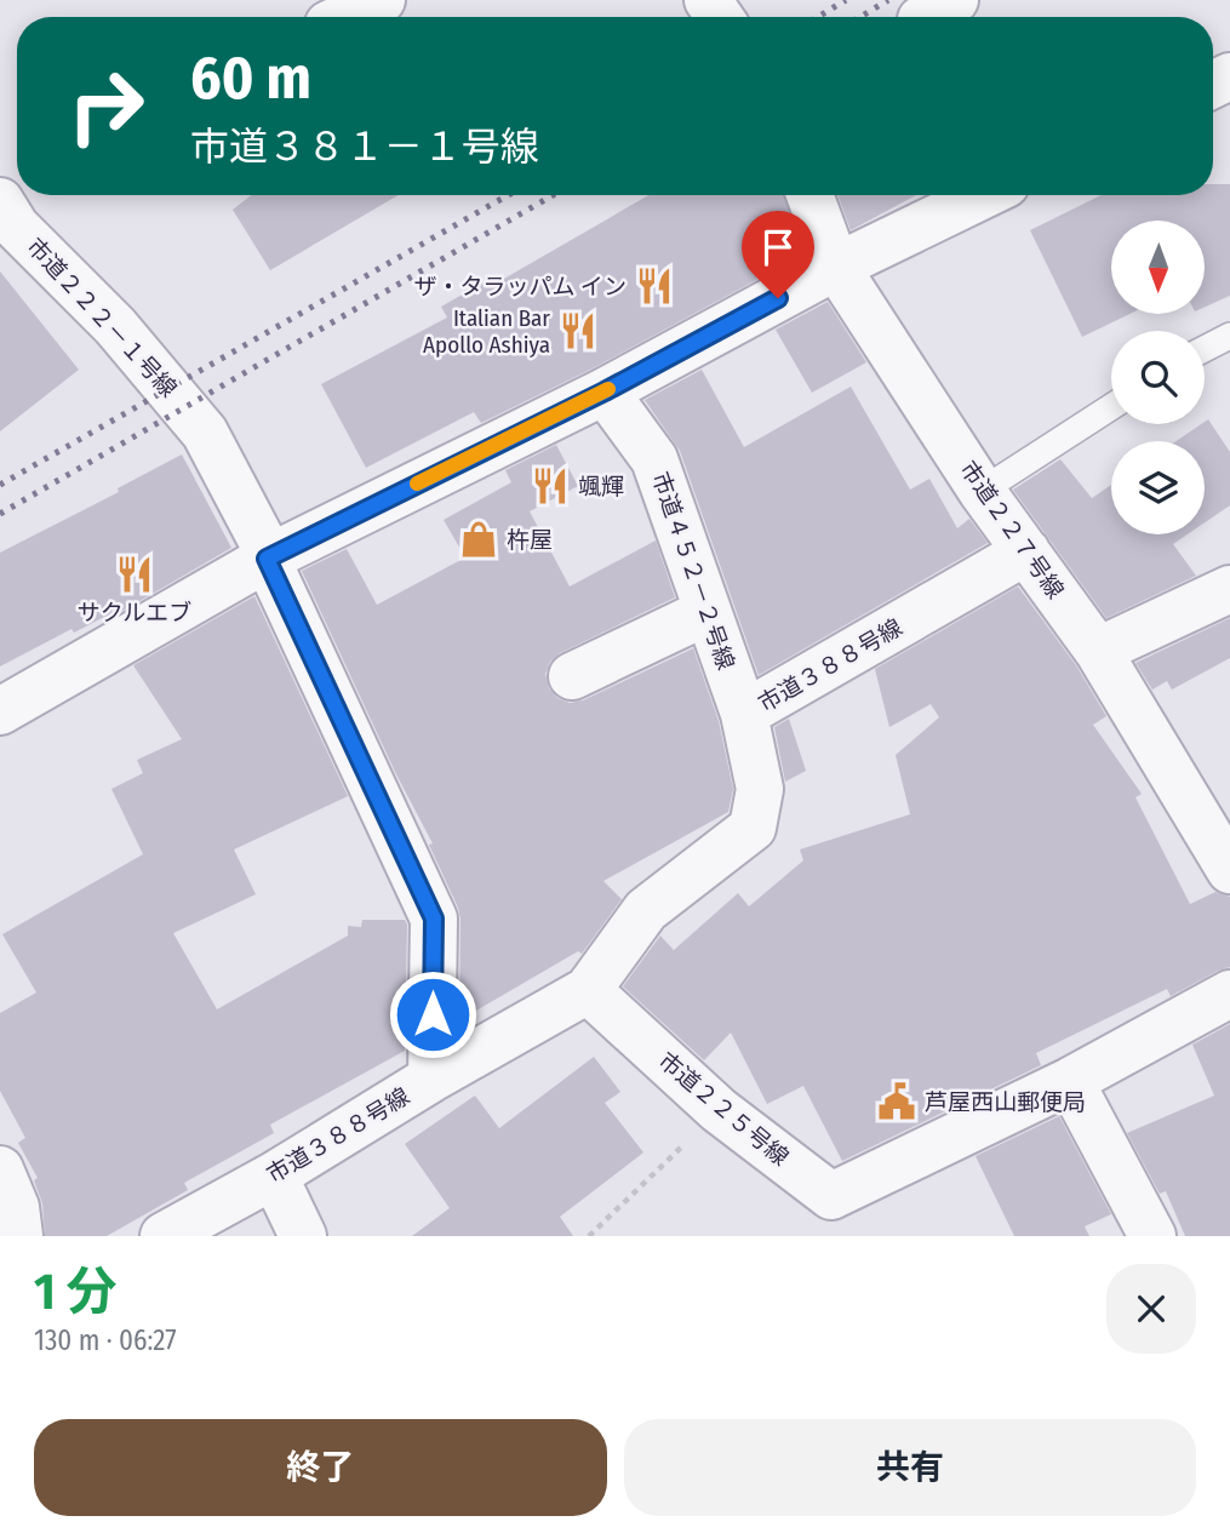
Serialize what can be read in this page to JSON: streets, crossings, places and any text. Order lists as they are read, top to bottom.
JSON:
{
  "streets": {
    "street": [
      "市道２２２－１号線",
      "市道２２７号線",
      "市道４５２－２号線",
      "市道３８８号線",
      "市道２２５号線"
    ]
  },
  "crossings": [
    ["市道２２２－１号線", "市道３８８号線"],
    ["市道２２７号線", "市道３８８号線"],
    ["市道４５２－２号線", "市道３８８号線"],
    ["市道３８８号線", "市道２２５号線"]
  ],
  "places": {
    "restaurant": [
      "ザ・タラッパム イン",
      "Italian Bar Apollo Ashiya",
      "颯輝",
      "サクルエブ"
    ],
    "shop": ["杵屋"],
    "public building": ["芦屋西山郵便局"]
  },
  "north": "bottom",
  "page": {
    "turn": ["60 m", "市道３８１－１号線"],
    "heading": ["1 分", "130 m · 06:27"],
    "buttons": ["終了", "共有"]
  }
}
